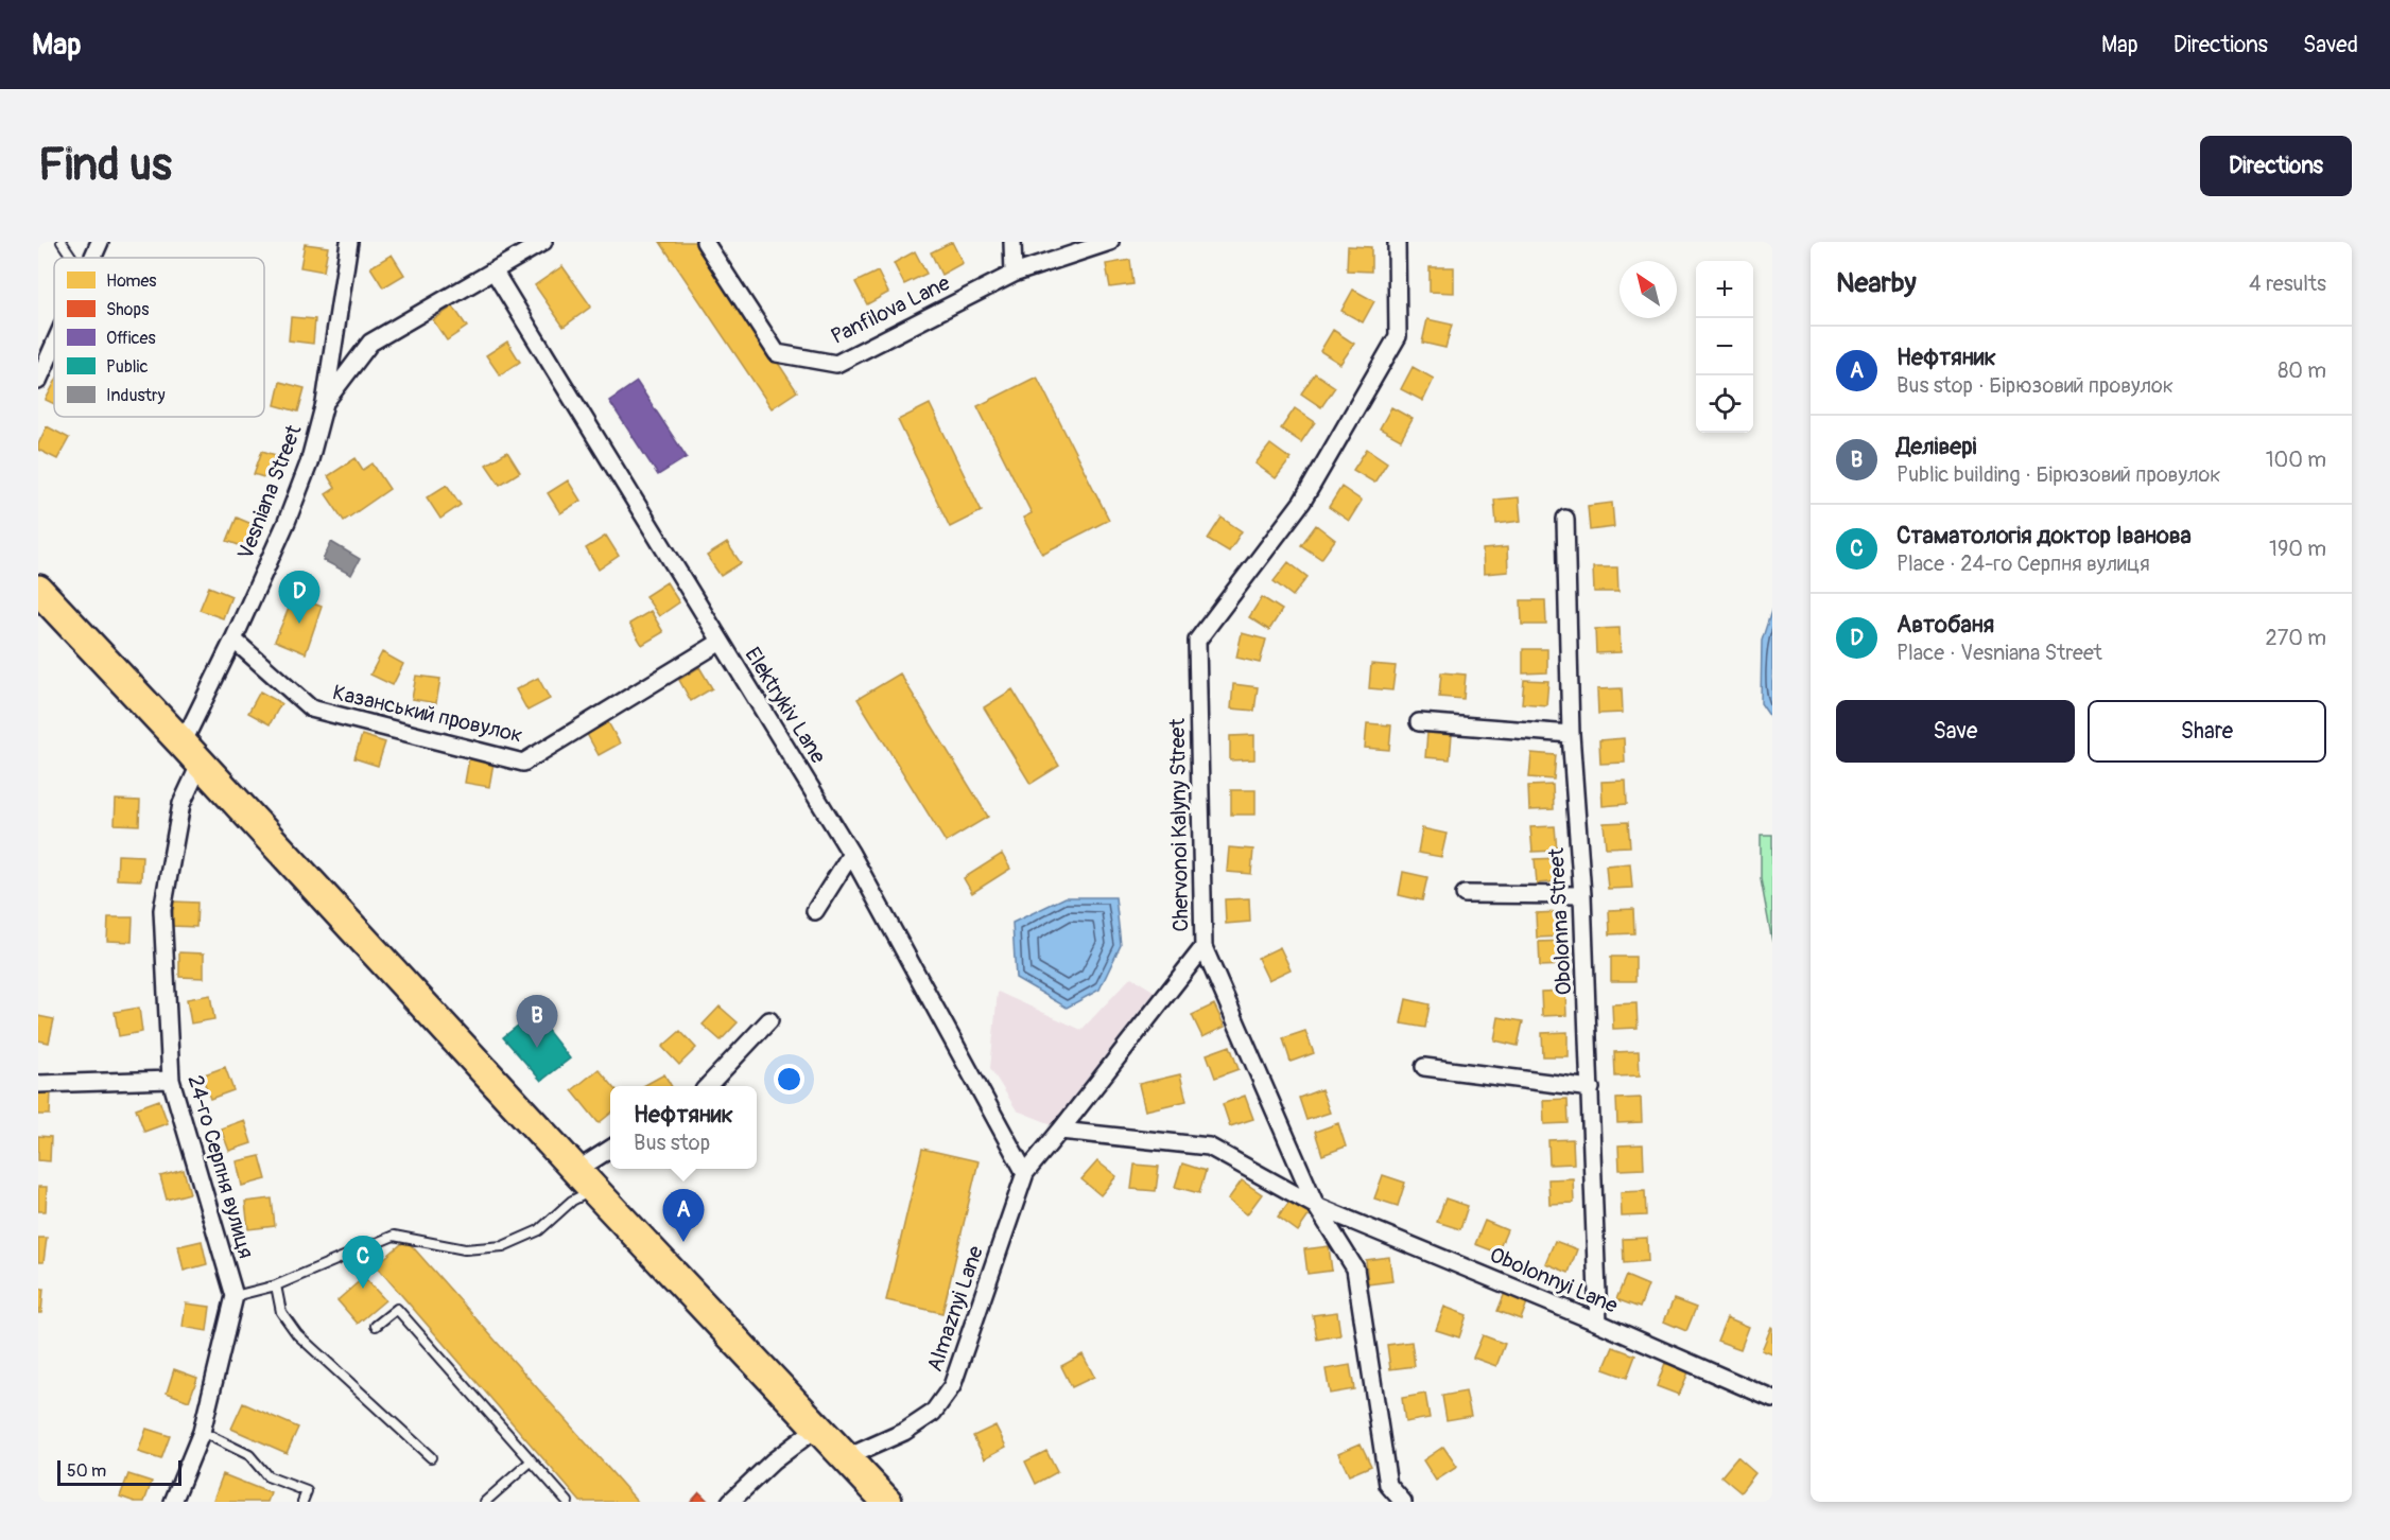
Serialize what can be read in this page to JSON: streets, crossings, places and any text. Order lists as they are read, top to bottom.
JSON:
{
  "streets": {
    "street": [
      "Panfilova Lane",
      "Vesniana Street",
      "Elektrykiv Lane",
      "Казанський провулок",
      "Chervonoi Kalyny Street",
      "Obolonna Street",
      "24-го Серпня вулиця",
      "Obolonnyi Lane",
      "Almaznyi Lane"
    ]
  },
  "crossings": [
    ["Vesniana Street", "Казанський провулок"],
    ["Vesniana Street", "24-го Серпня вулиця"],
    ["Elektrykiv Lane", "Казанський провулок"],
    ["Elektrykiv Lane", "Almaznyi Lane"],
    ["Chervonoi Kalyny Street", "Obolonnyi Lane"],
    ["Chervonoi Kalyny Street", "Almaznyi Lane"],
    ["Obolonna Street", "Obolonnyi Lane"]
  ],
  "legend": [
    "Homes",
    "Shops",
    "Offices",
    "Public",
    "Industry"
  ],
  "scale_bar": "50 m",
  "north": "top left",
  "page": {
    "header": "Map",
    "nav": ["Map", "Directions", "Saved"],
    "buttons": [
      "Directions",
      ["Save", "Share"]
    ],
    "title": "Find us",
    "heading": ["Nearby", "4 results"],
    "map_buttons": ["+", "−"],
    "list": [
      {
        "mark": "A",
        "name": "Нефтяник",
        "note": "Bus stop · Бірюзовий провулок",
        "value": "80 m"
      },
      {
        "mark": "B",
        "name": "Делівері",
        "note": "Public building · Бірюзовий провулок",
        "value": "100 m"
      },
      {
        "mark": "C",
        "name": "Стаматологія доктор Іванова",
        "note": "Place · 24-го Серпня вулиця",
        "value": "190 m"
      },
      {
        "mark": "D",
        "name": "Автобаня",
        "note": "Place · Vesniana Street",
        "value": "270 m"
      }
    ],
    "pins": [
      "D",
      "B",
      "A",
      "C"
    ],
    "popup": ["Нефтяник", "Bus stop"],
    "scale": "50 m"
  }
}
